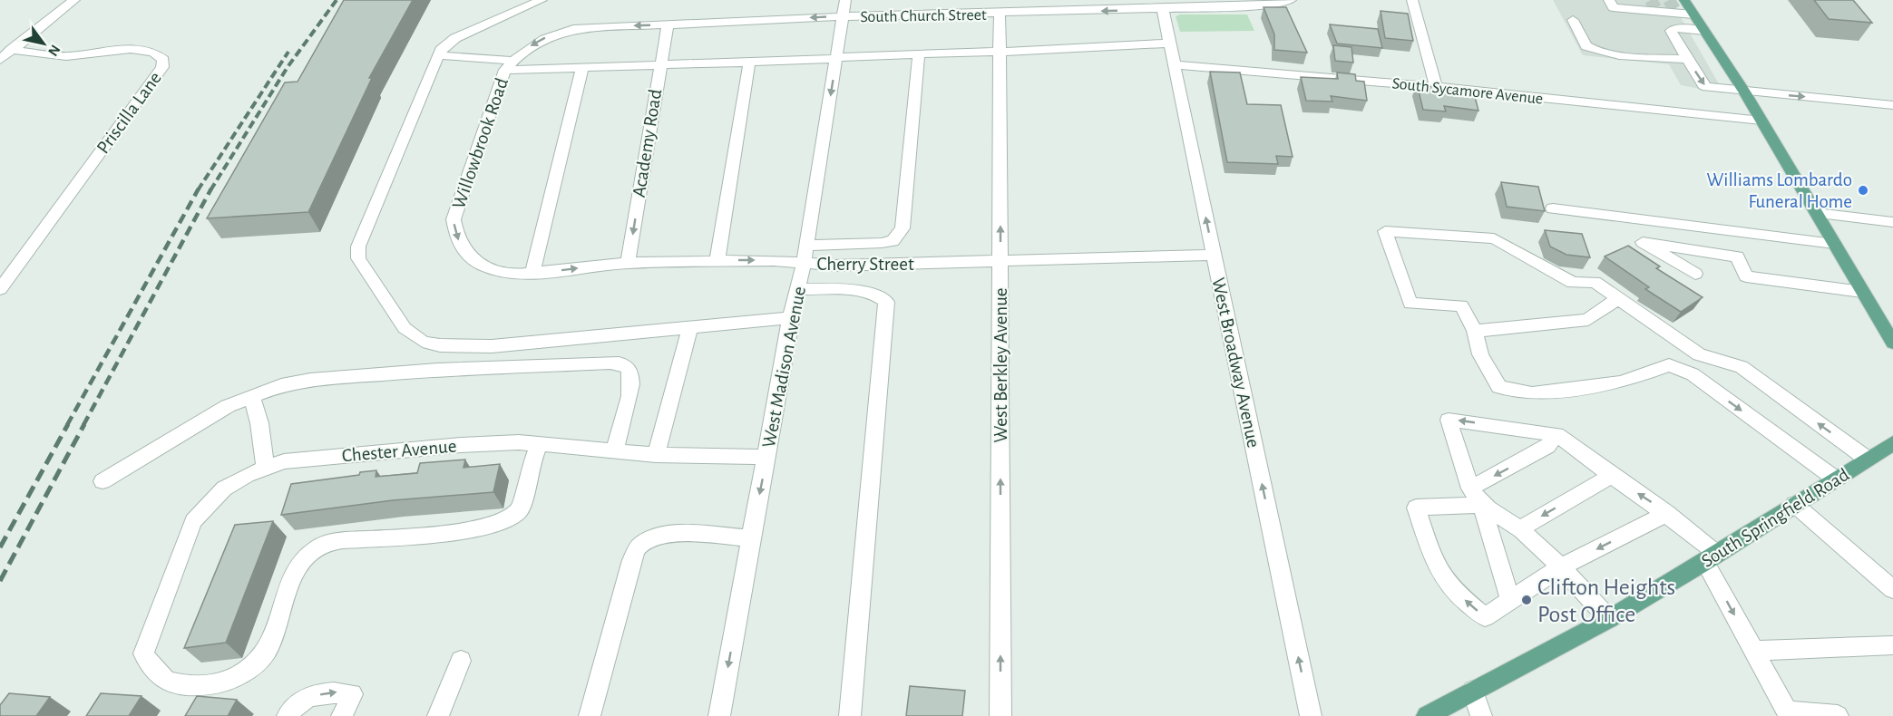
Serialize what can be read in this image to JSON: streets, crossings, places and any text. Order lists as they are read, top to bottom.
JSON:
{
  "streets": {
    "main road": ["South Springfield Road"],
    "street": [
      "South Church Street",
      "South Sycamore Avenue",
      "Priscilla Lane",
      "Willowbrook Road",
      "Academy Road",
      "Cherry Street",
      "West Broadway Avenue",
      "West Berkley Avenue",
      "West Madison Avenue",
      "Chester Avenue"
    ]
  },
  "crossings": [
    ["South Church Street", "Willowbrook Road"],
    ["South Church Street", "Academy Road"],
    ["South Church Street", "West Broadway Avenue"],
    ["South Church Street", "West Berkley Avenue"],
    ["South Church Street", "West Madison Avenue"],
    ["South Sycamore Avenue", "West Broadway Avenue"],
    ["Willowbrook Road", "Cherry Street"],
    ["Academy Road", "Cherry Street"],
    ["Cherry Street", "West Broadway Avenue"],
    ["Cherry Street", "West Berkley Avenue"],
    ["Cherry Street", "West Madison Avenue"],
    ["West Madison Avenue", "Chester Avenue"]
  ],
  "one_way": ["West Broadway Avenue", "West Berkley Avenue"],
  "places": ["Williams Lombardo Funeral Home", "Clifton Heights Post Office"],
  "north": "bottom right"
}
